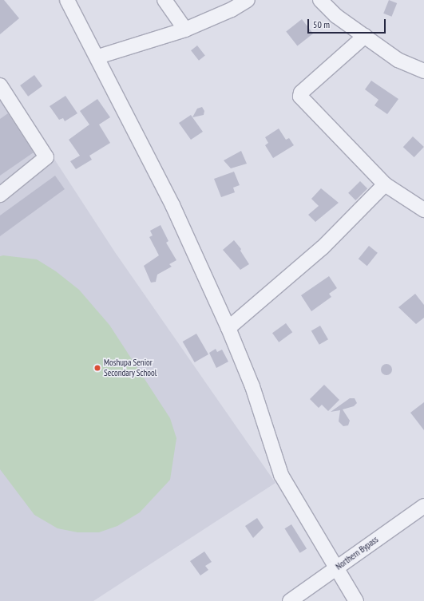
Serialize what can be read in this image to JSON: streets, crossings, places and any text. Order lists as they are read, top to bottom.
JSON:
{
  "streets": {
    "street": ["Northern Bypass"]
  },
  "places": ["Moshupa Senior Secondary School"],
  "scale_bar": "50 m"
}
